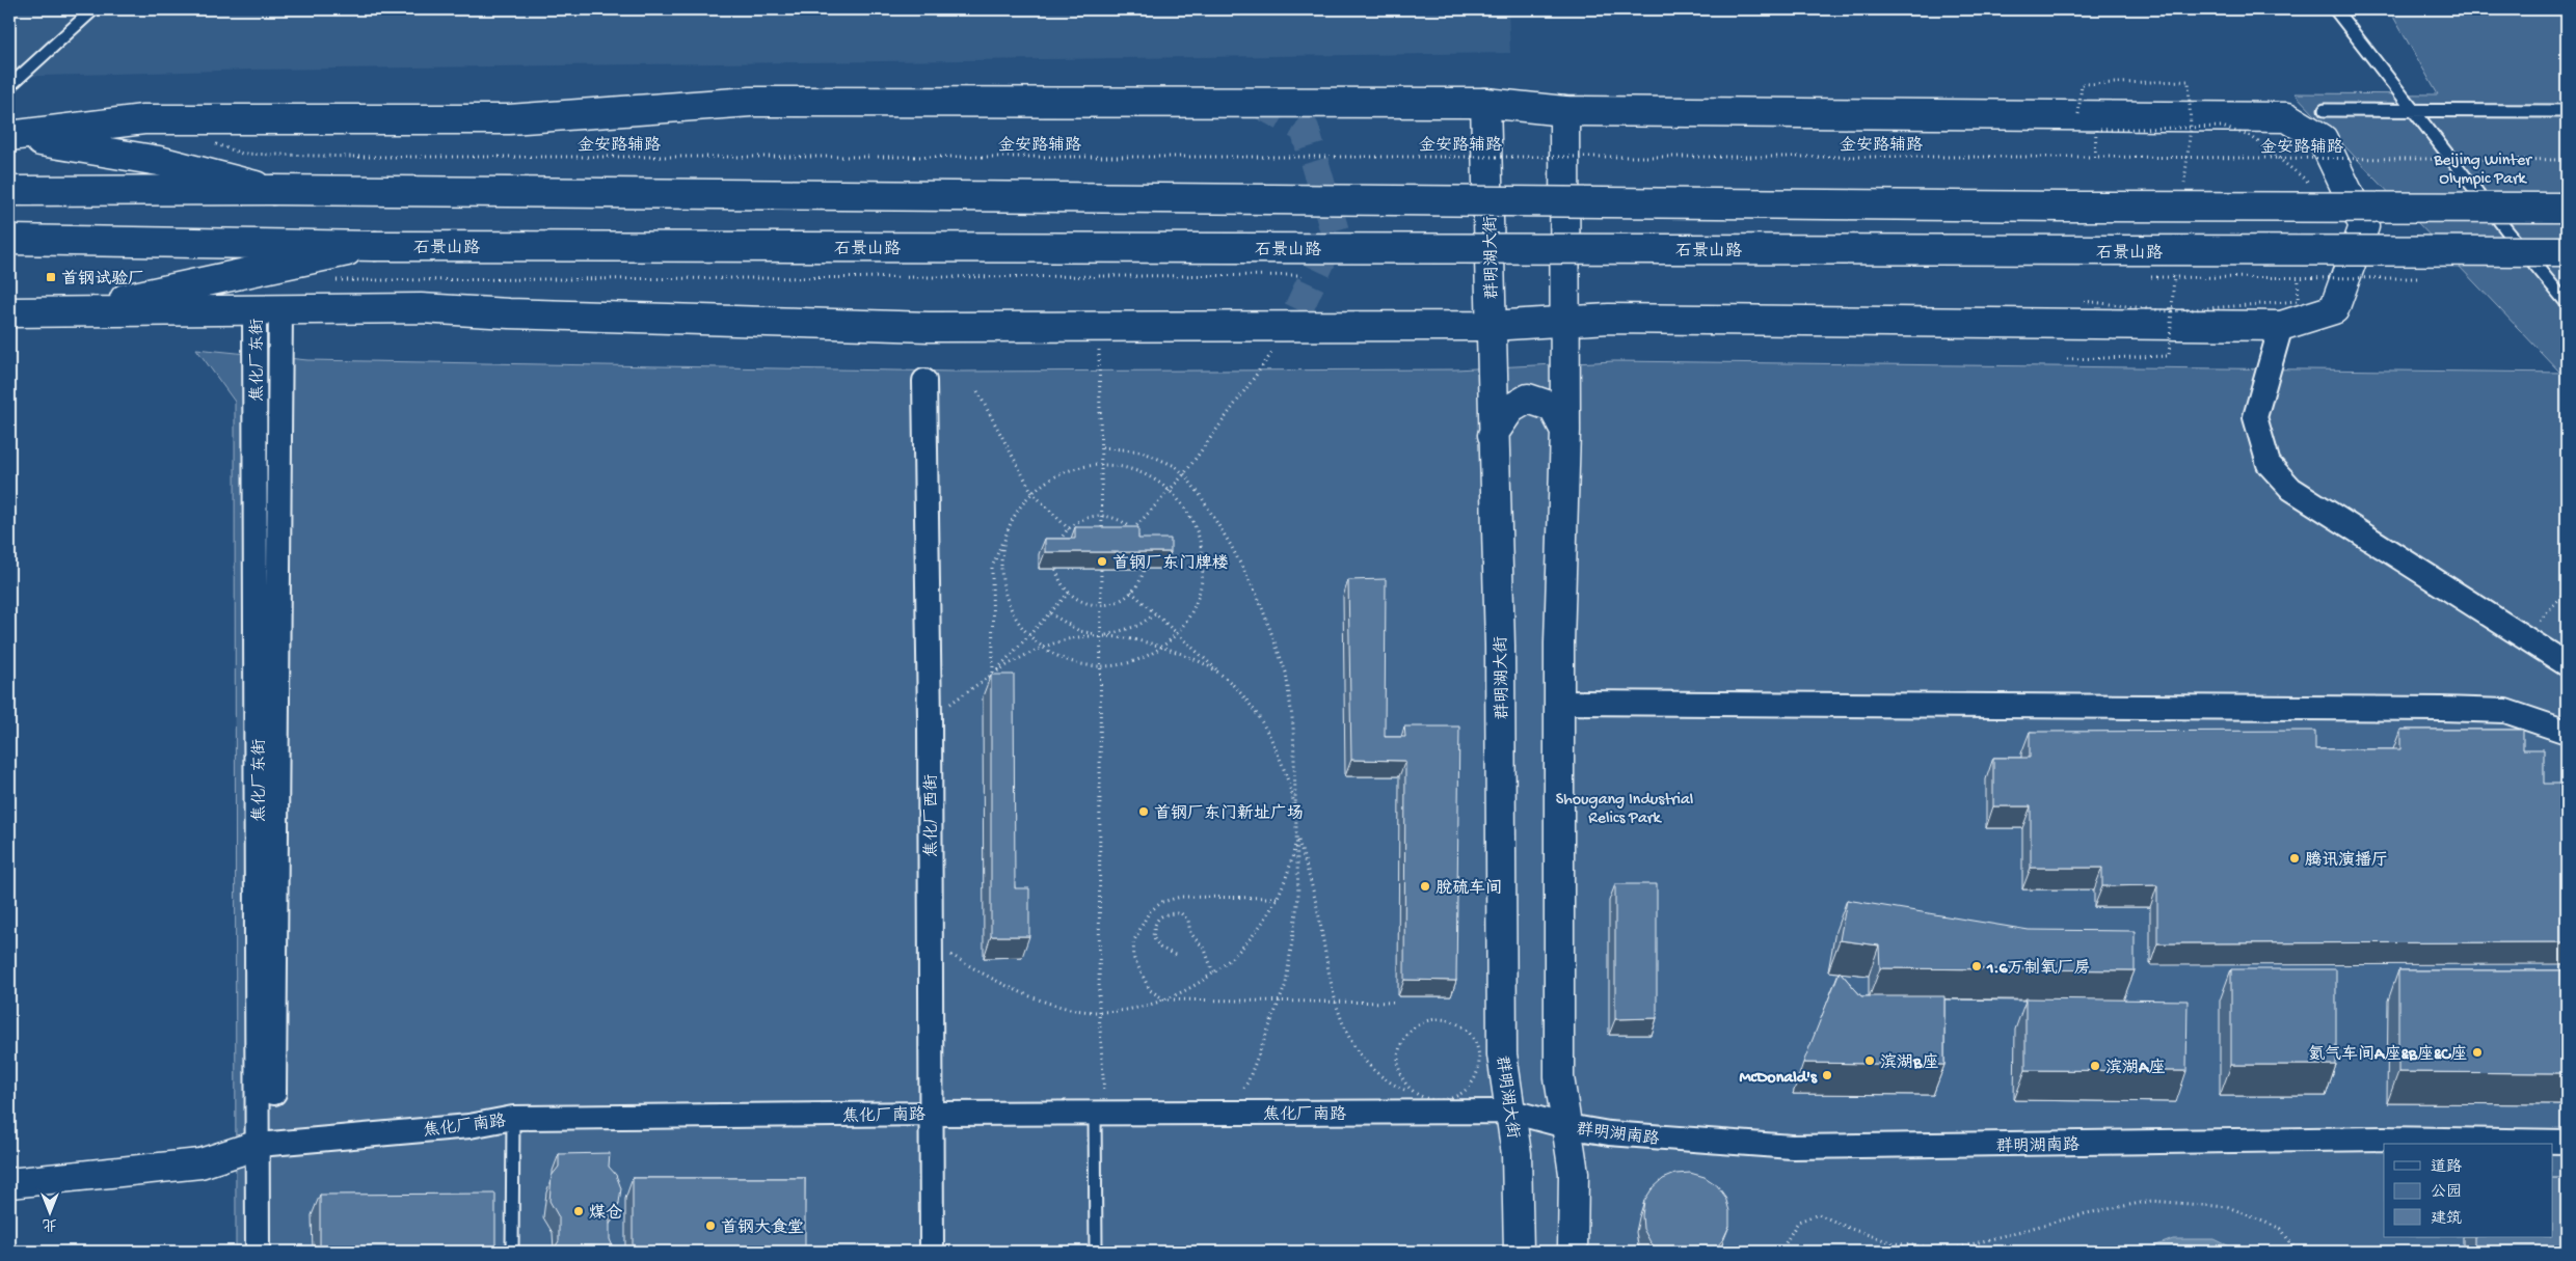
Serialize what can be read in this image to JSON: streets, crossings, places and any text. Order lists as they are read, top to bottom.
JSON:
{
  "streets": {
    "main road": ["石景山路", "群明湖大街"],
    "street": [
      "焦化厂东街",
      "焦化厂西街",
      "焦化厂南路",
      "群明湖南路"
    ],
    "path": ["金安路辅路"]
  },
  "crossings": [
    ["群明湖大街", "焦化厂南路"],
    ["群明湖大街", "群明湖南路"],
    ["焦化厂东街", "焦化厂南路"],
    ["焦化厂西街", "焦化厂南路"],
    ["焦化厂南路", "群明湖南路"]
  ],
  "parks": ["Beijing Winter Olympic Park", "Shougang Industrial Relics Park"],
  "places": {
    "transit": ["首钢试验厂"],
    "other": [
      "首钢厂东门牌楼",
      "首钢厂东门新址广场",
      "腾讯演播厅",
      "脱硫车间",
      "1.6万制氧厂房",
      "氮气车间A座&B座&C座",
      "滨湖B座",
      "滨湖A座",
      "McDonald's",
      "煤仓",
      "首钢大食堂"
    ]
  },
  "legend": ["道路", "公园", "建筑"],
  "north": "bottom"
}
